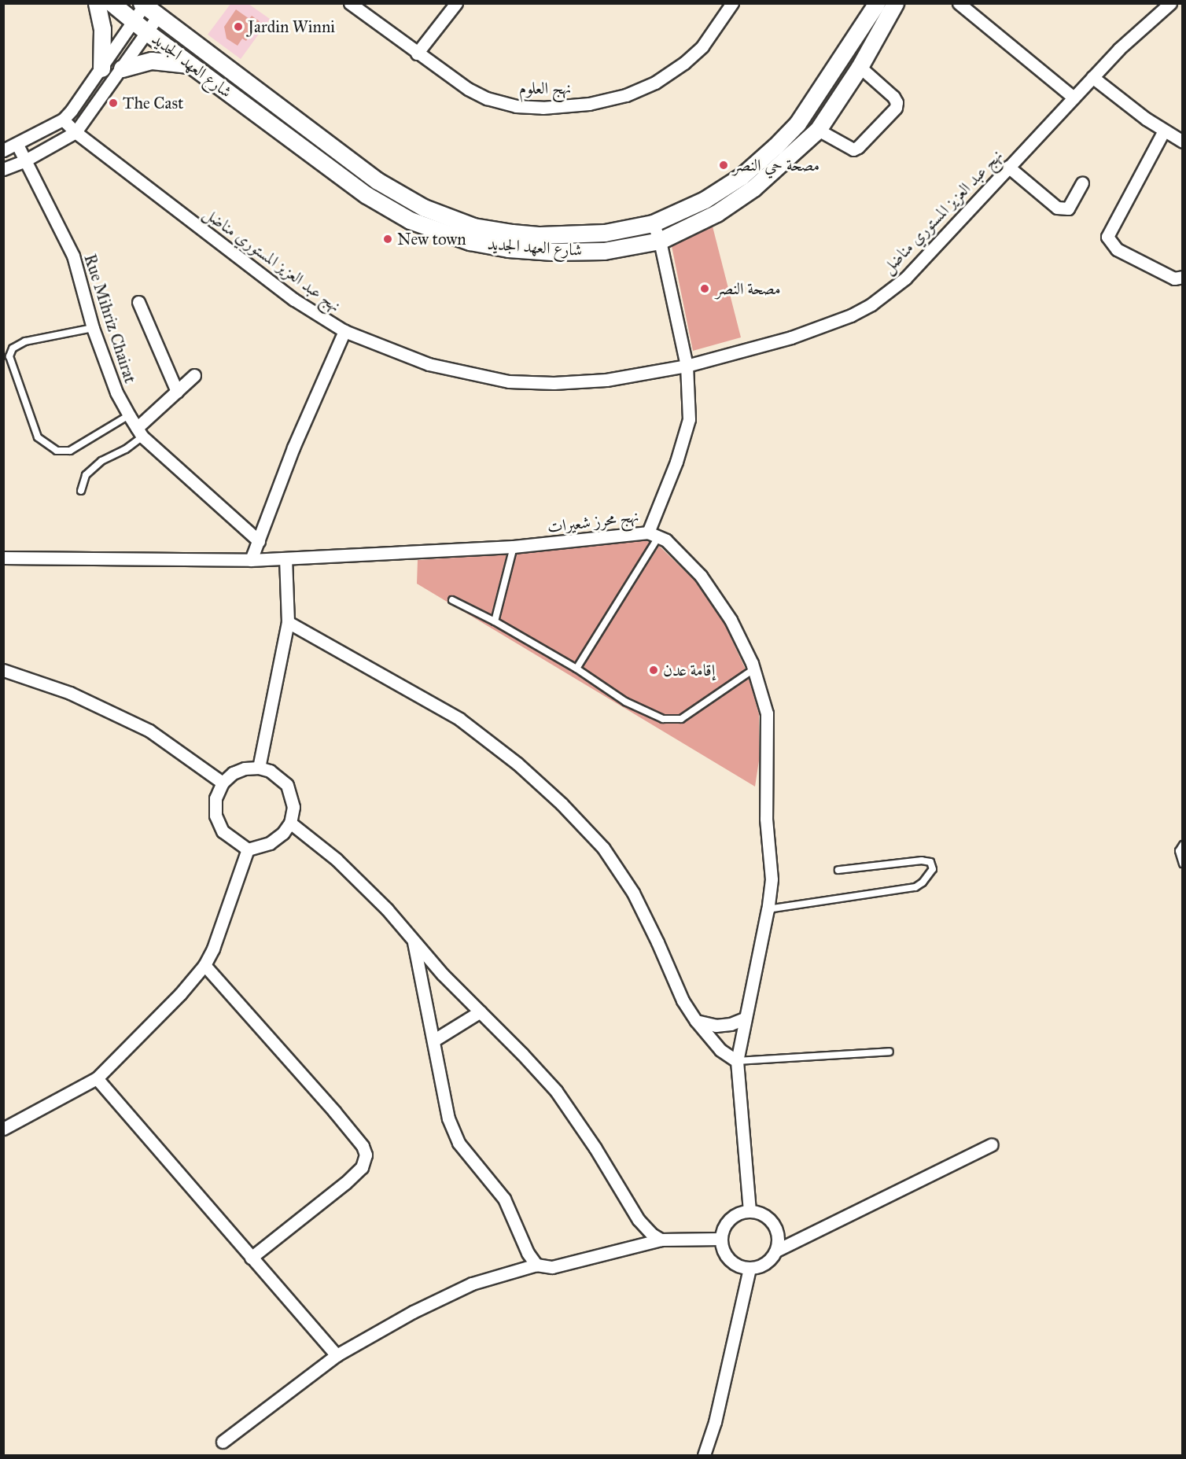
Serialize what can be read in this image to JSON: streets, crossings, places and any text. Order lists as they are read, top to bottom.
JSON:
{
  "streets": {
    "main road": ["شارع العهد الجديد"],
    "street": [
      "نهج العلوم",
      "نهج عبد العزيز المستوري مناضل",
      "Rue Mihriz Chairat",
      "نهج محرز شعيرات"
    ]
  },
  "crossings": [
    ["شارع العهد الجديد", "نهج محرز شعيرات"],
    ["نهج عبد العزيز المستوري مناضل", "نهج محرز شعيرات"]
  ],
  "places": [
    "Jardin Winni",
    "The Cast",
    "مصحة حي النصر",
    "New town",
    "مصحة النصر",
    "إقامة عدن"
  ]
}
